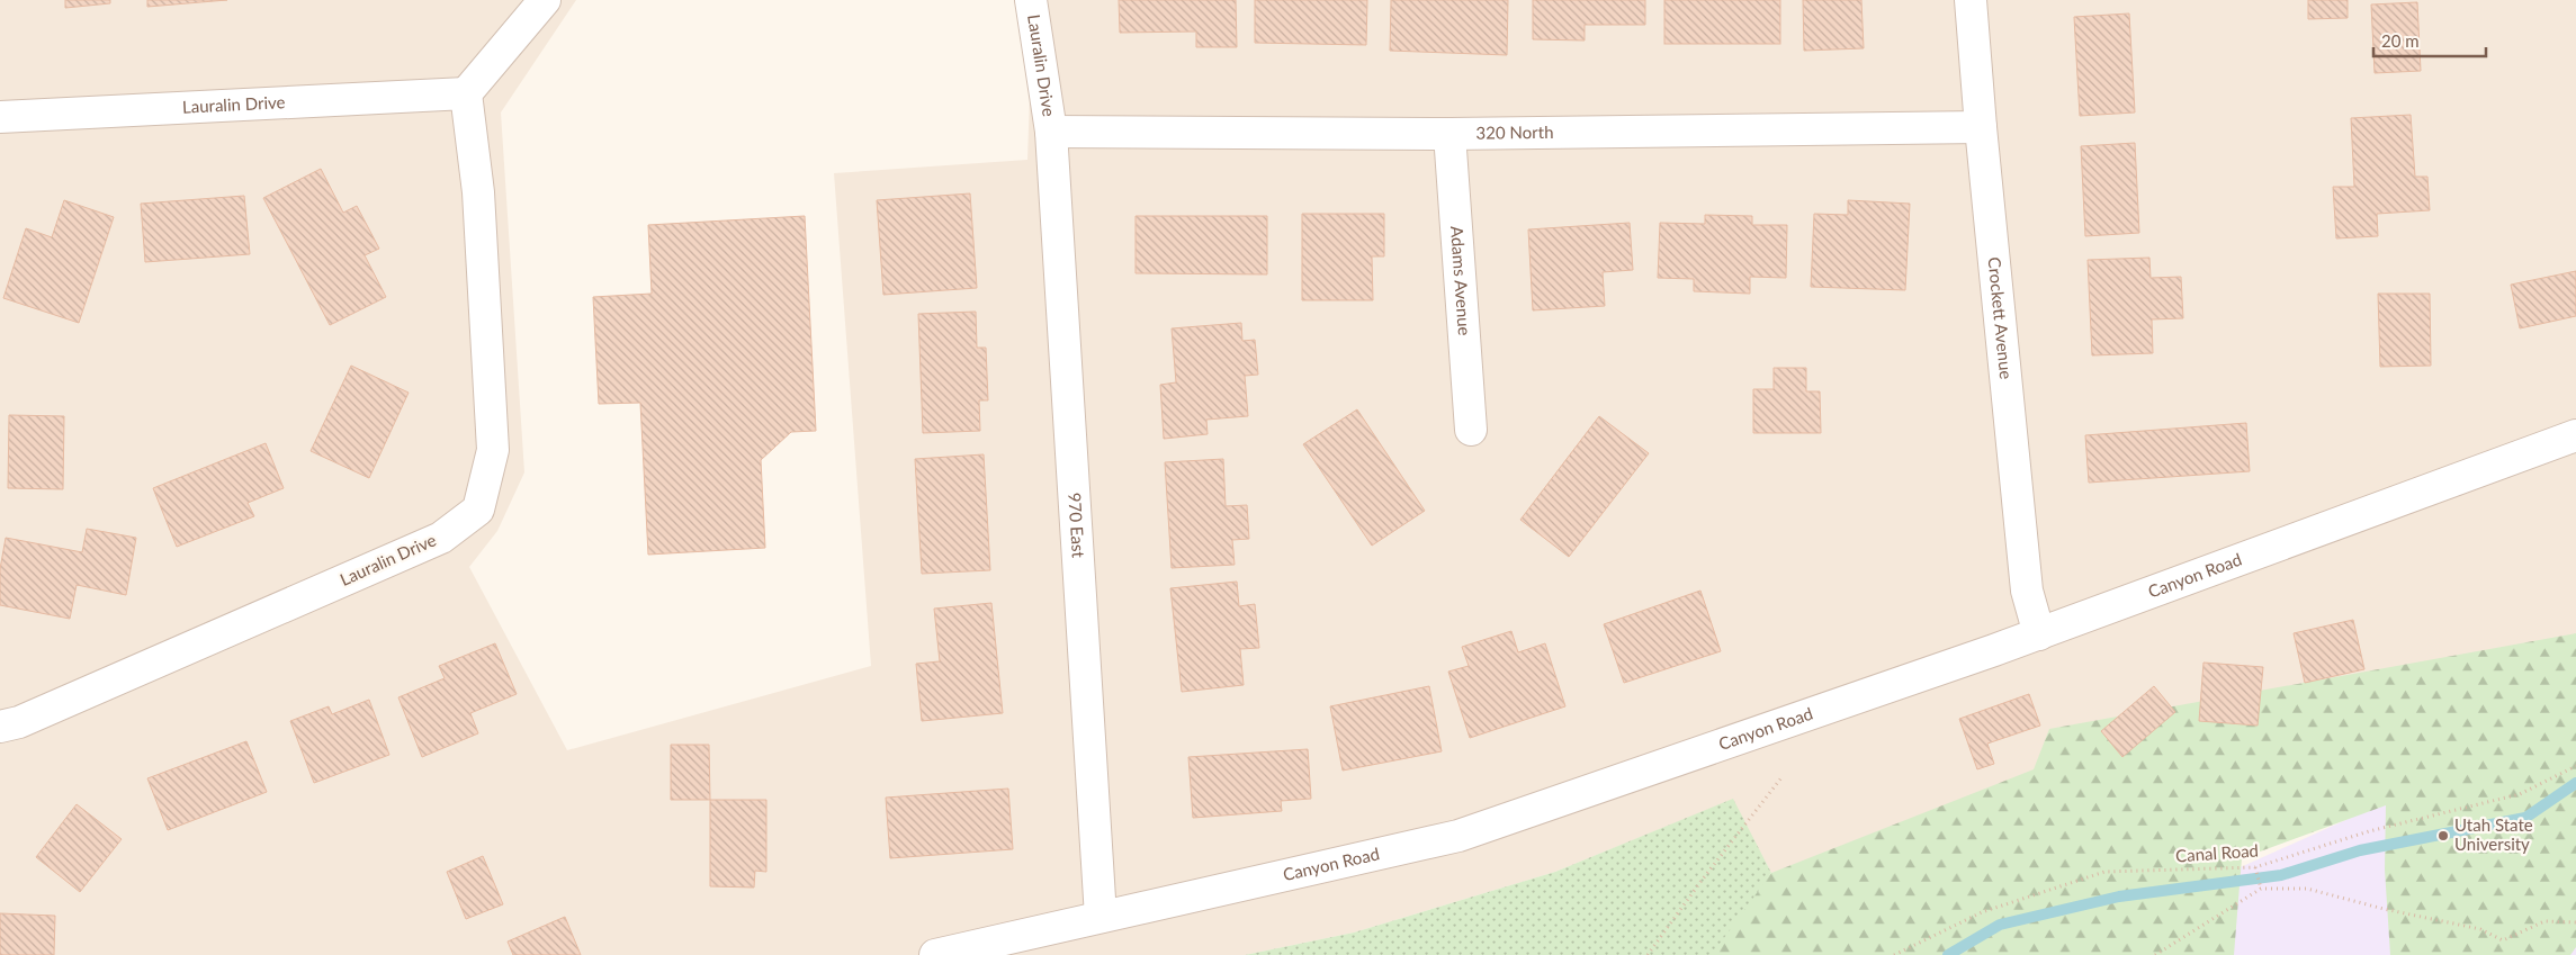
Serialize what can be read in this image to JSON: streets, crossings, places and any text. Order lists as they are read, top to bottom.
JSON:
{
  "streets": {
    "street": [
      "Lauralin Drive",
      "320 North",
      "Adams Avenue",
      "Crockett Avenue",
      "970 East",
      "Canyon Road"
    ],
    "path": ["Canal Road"]
  },
  "crossings": [
    ["Lauralin Drive", "320 North"],
    ["Lauralin Drive", "970 East"],
    ["320 North", "Adams Avenue"],
    ["320 North", "Crockett Avenue"],
    ["320 North", "970 East"],
    ["Crockett Avenue", "Canyon Road"],
    ["970 East", "Canyon Road"]
  ],
  "places": ["Utah State University"],
  "scale_bar": "20 m"
}
